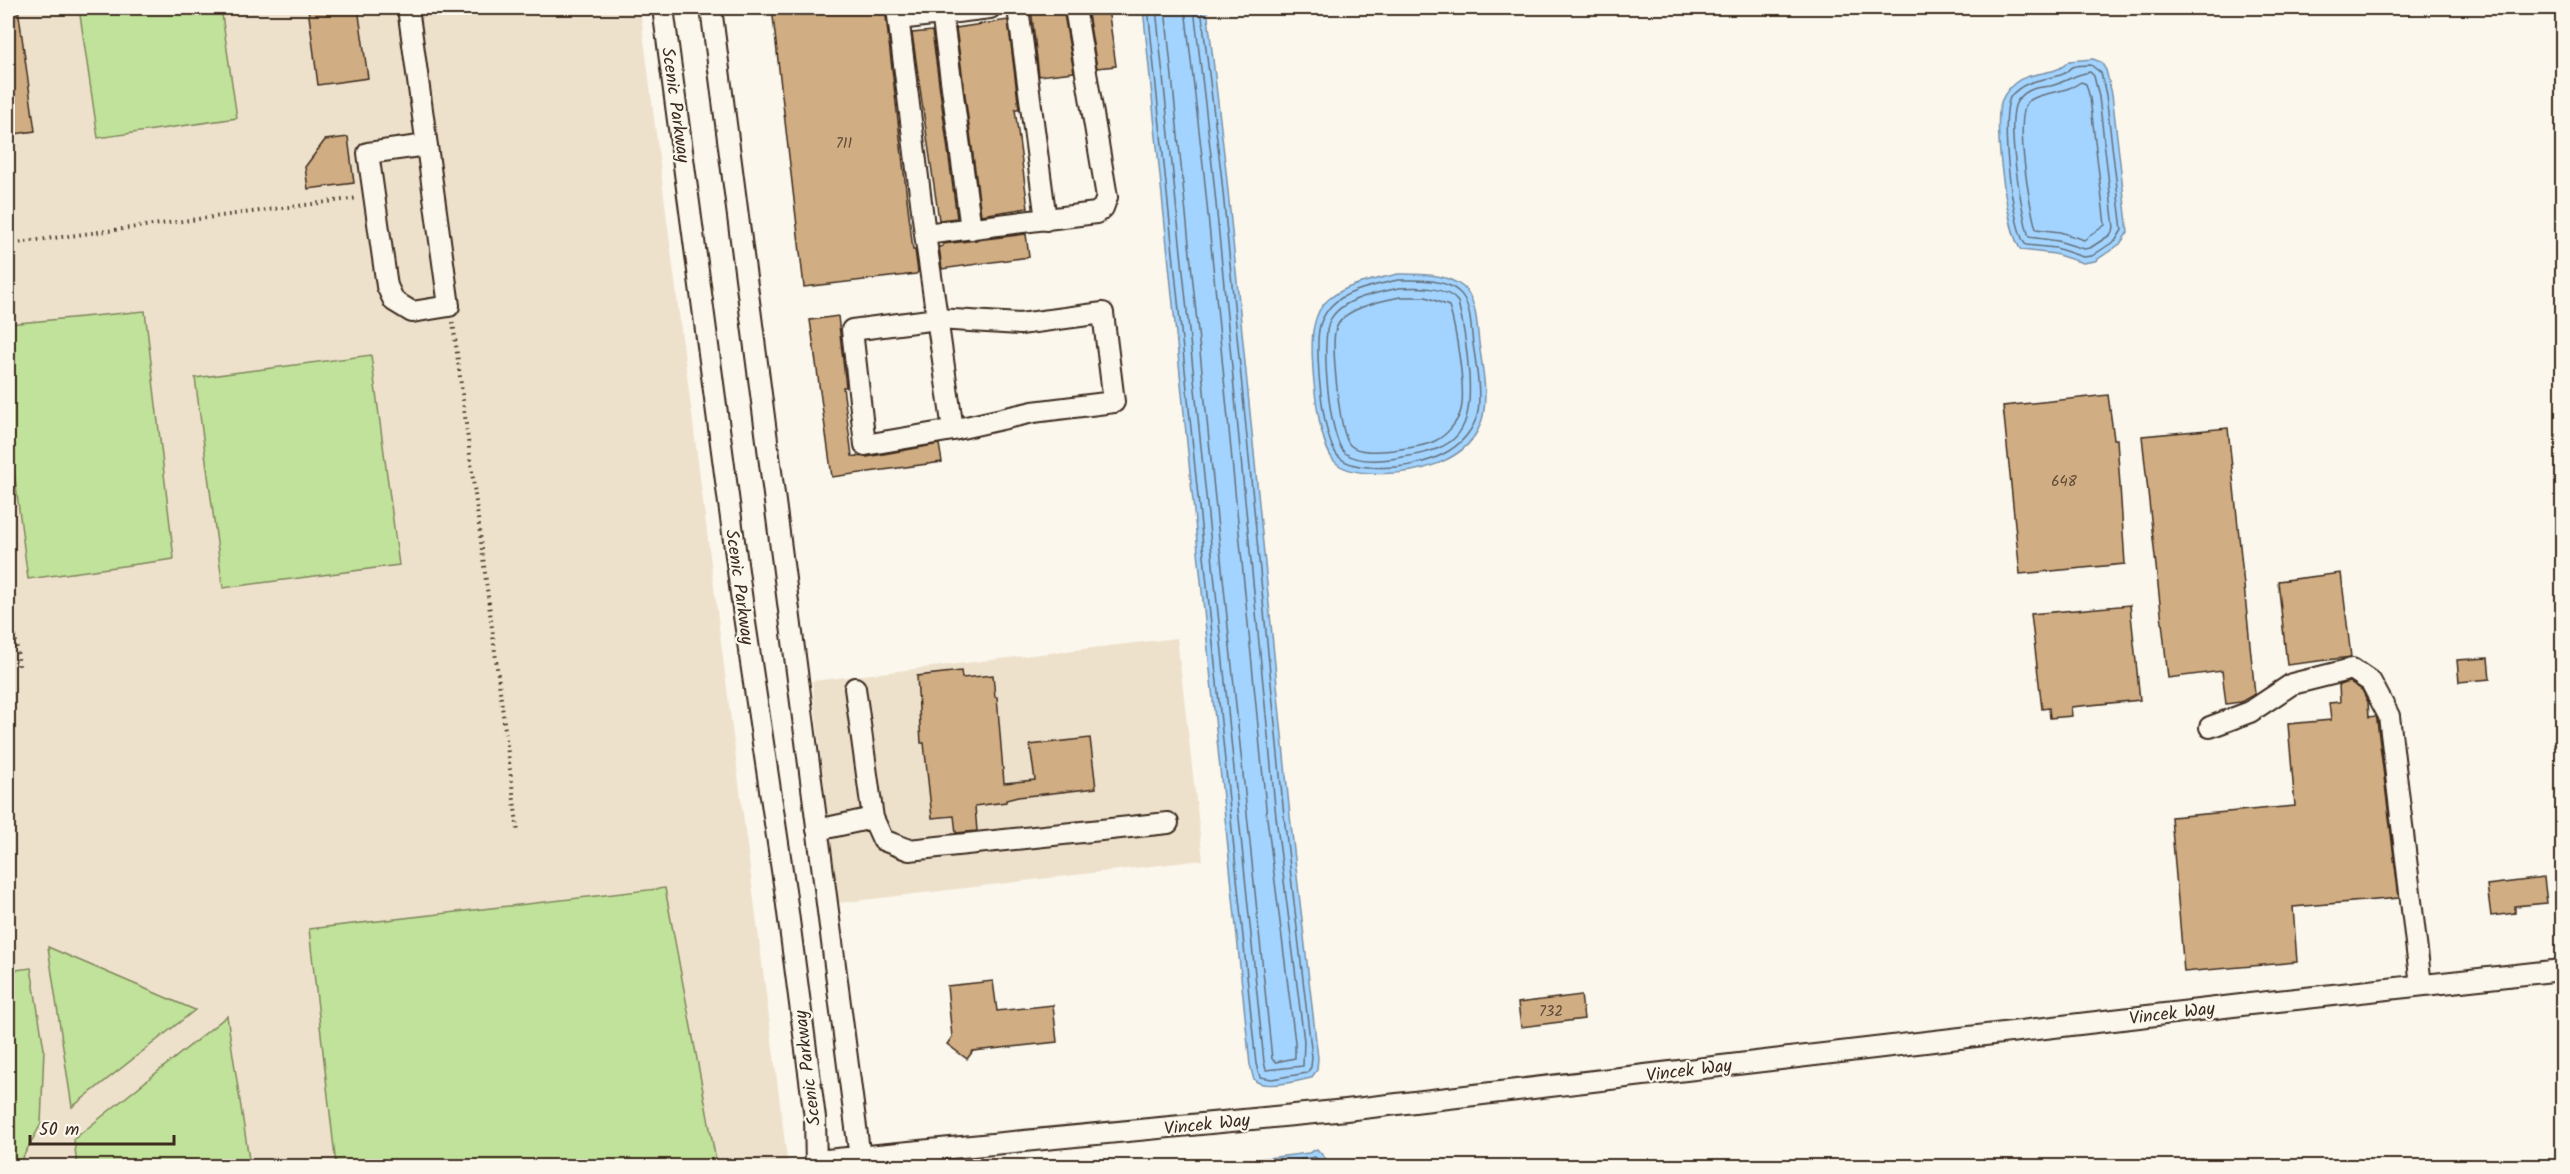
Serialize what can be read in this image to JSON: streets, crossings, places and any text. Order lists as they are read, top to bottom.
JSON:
{
  "streets": {
    "street": ["Scenic Parkway", "Vincek Way"]
  },
  "crossings": [
    ["Scenic Parkway", "Vincek Way"]
  ],
  "house_numbers": ["711", "648", "732"],
  "scale_bar": "50 m"
}
